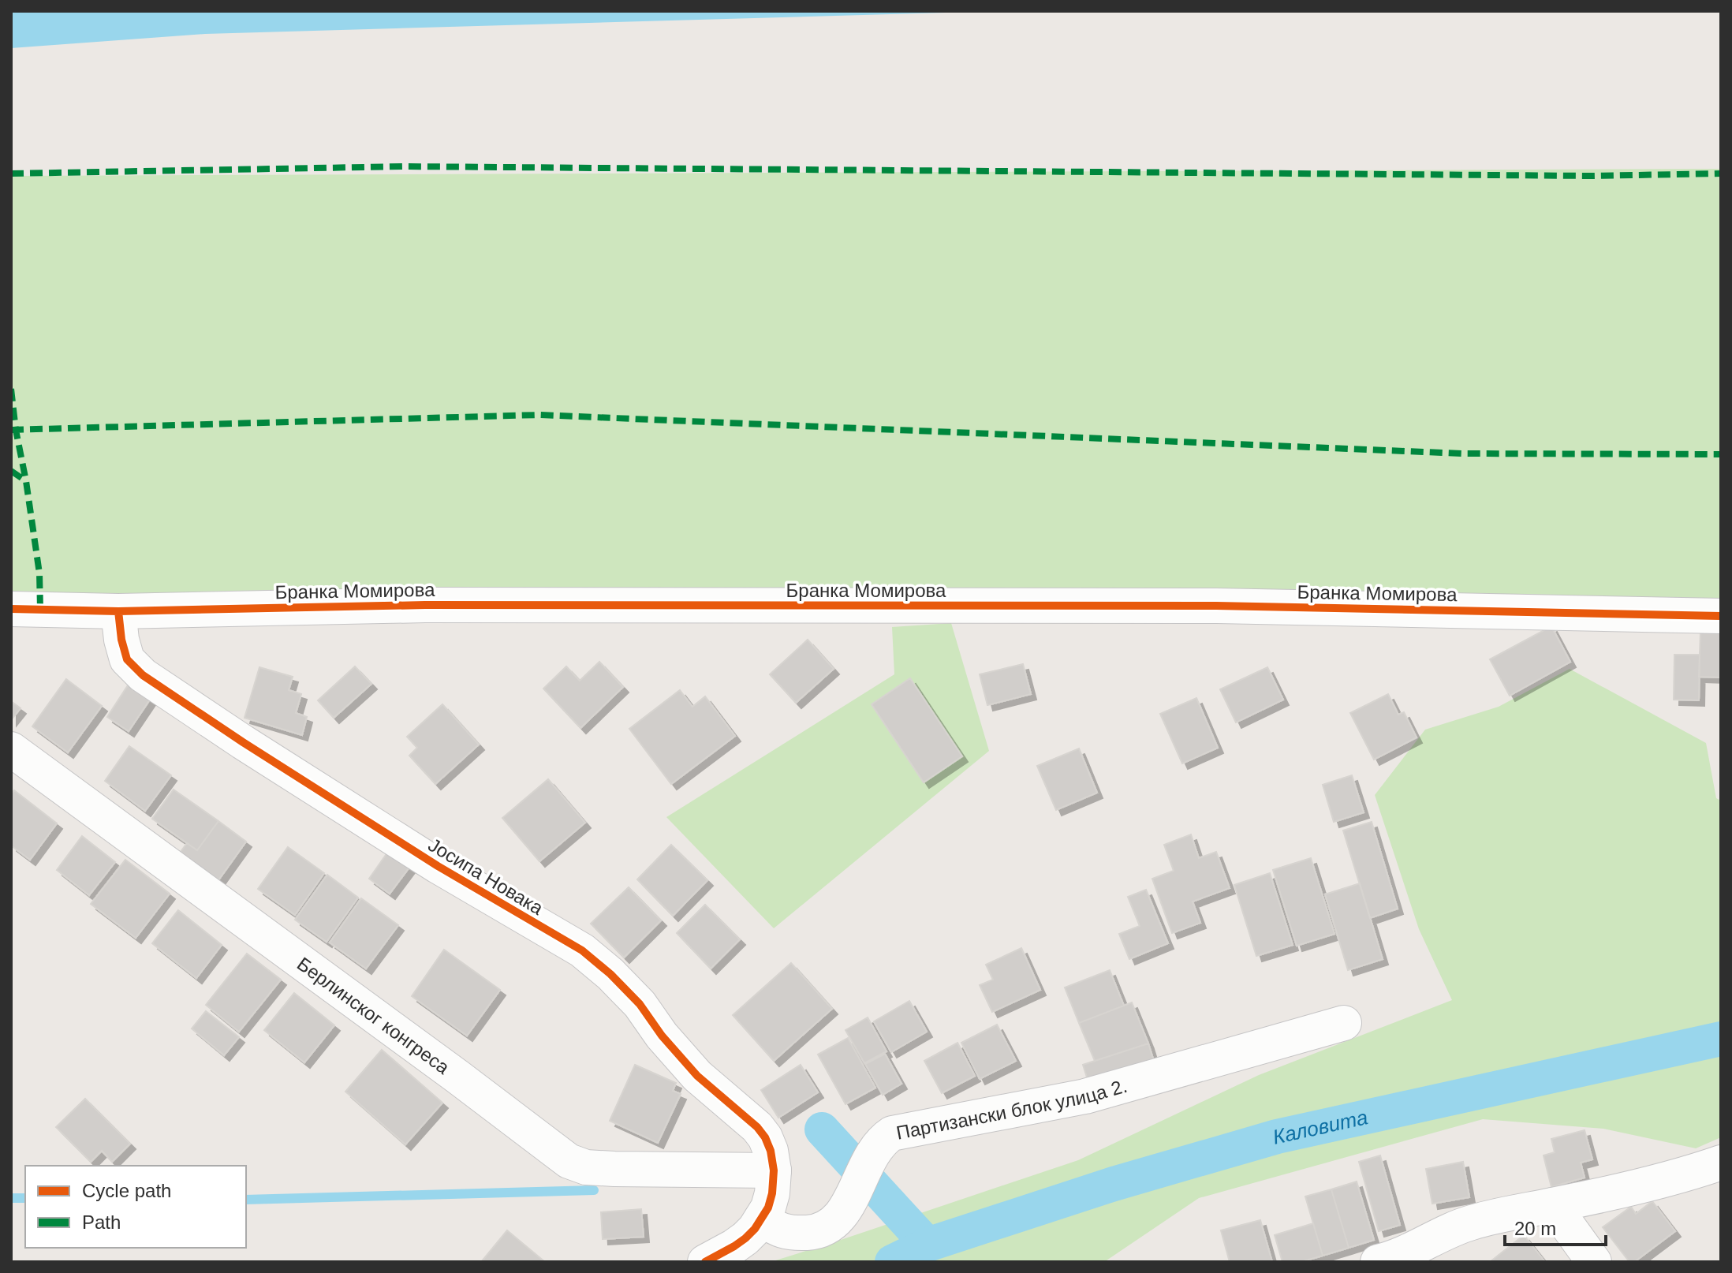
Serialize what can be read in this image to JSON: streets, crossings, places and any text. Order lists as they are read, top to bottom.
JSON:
{
  "streets": {
    "street": [
      "Бранка Момирова",
      "Јосипа Новака",
      "Берлинског конгреса",
      "Партизански блок улица 2."
    ]
  },
  "crossings": [
    ["Бранка Момирова", "Јосипа Новака"],
    ["Јосипа Новака", "Берлинског конгреса"],
    ["Јосипа Новака", "Партизански блок улица 2."]
  ],
  "water": ["Каловита"],
  "legend": ["Cycle path", "Path"],
  "scale_bar": "20 m"
}
